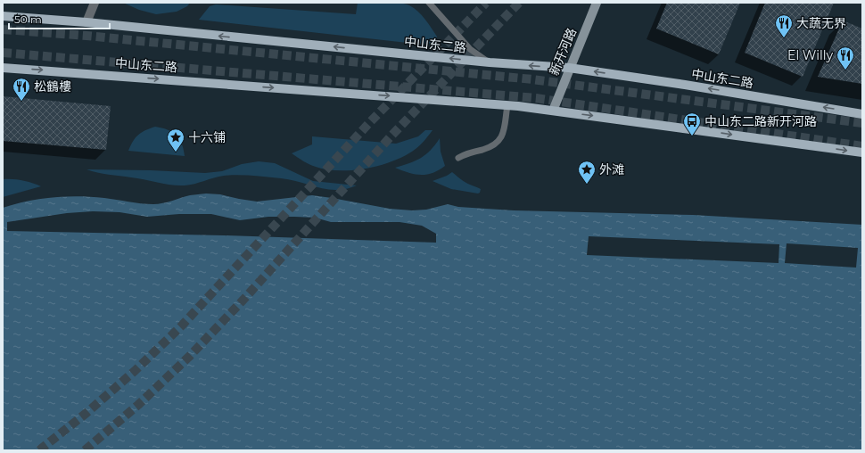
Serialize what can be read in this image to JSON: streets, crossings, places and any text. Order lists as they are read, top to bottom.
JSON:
{
  "streets": {
    "main road": ["中山东二路", "新开河路"]
  },
  "crossings": [
    ["中山东二路", "新开河路"]
  ],
  "places": {
    "restaurant": ["大蔬无界", "El Willy", "松鶴樓"],
    "bus stop": ["中山东二路新开河路"],
    "place": ["十六铺", "外滩"]
  },
  "scale_bar": "50 m"
}
